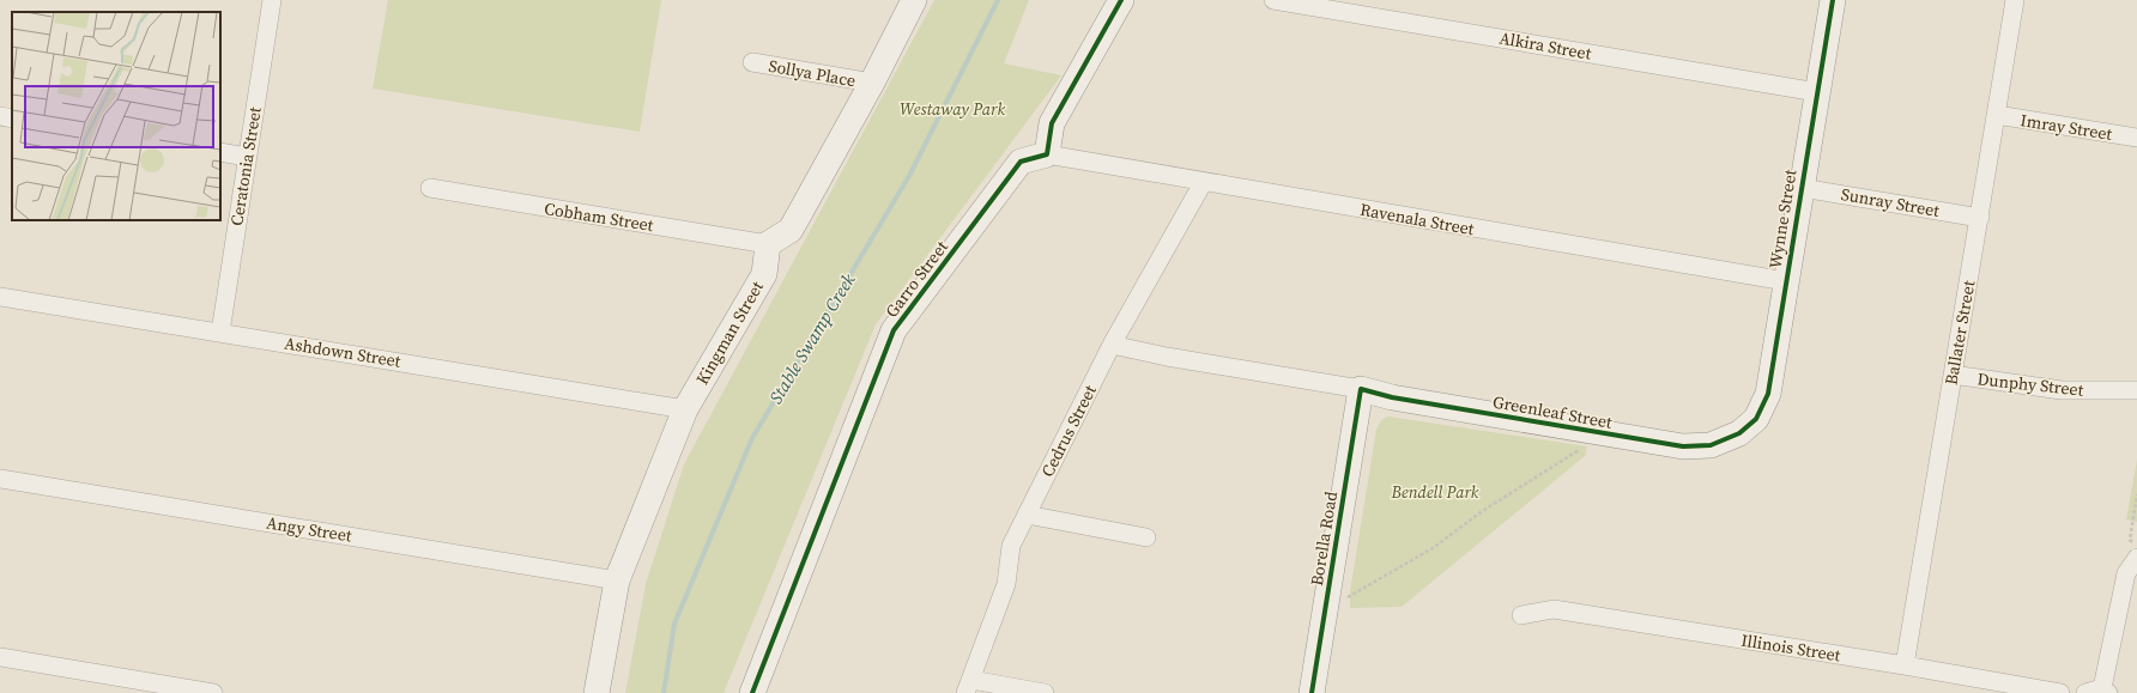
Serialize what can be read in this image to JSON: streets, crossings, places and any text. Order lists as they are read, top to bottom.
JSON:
{
  "streets": {
    "street": [
      "Alkira Street",
      "Sollya Place",
      "Imray Street",
      "Ceratonia Street",
      "Sunray Street",
      "Cobham Street",
      "Ravenala Street",
      "Wynne Street",
      "Garro Street",
      "Kingman Street",
      "Ballater Street",
      "Ashdown Street",
      "Dunphy Street",
      "Greenleaf Street",
      "Cedrus Street",
      "Angy Street",
      "Borella Road",
      "Illinois Street"
    ]
  },
  "crossings": [
    ["Alkira Street", "Wynne Street"],
    ["Imray Street", "Ballater Street"],
    ["Ceratonia Street", "Ashdown Street"],
    ["Sunray Street", "Wynne Street"],
    ["Sunray Street", "Ballater Street"],
    ["Cobham Street", "Kingman Street"],
    ["Ravenala Street", "Wynne Street"],
    ["Ravenala Street", "Garro Street"],
    ["Ravenala Street", "Cedrus Street"],
    ["Wynne Street", "Greenleaf Street"],
    ["Kingman Street", "Ashdown Street"],
    ["Kingman Street", "Angy Street"],
    ["Ballater Street", "Dunphy Street"],
    ["Ballater Street", "Illinois Street"],
    ["Greenleaf Street", "Cedrus Street"],
    ["Greenleaf Street", "Borella Road"]
  ],
  "water": ["Stable Swamp Creek"],
  "parks": ["Westaway Park", "Bendell Park"]
}
